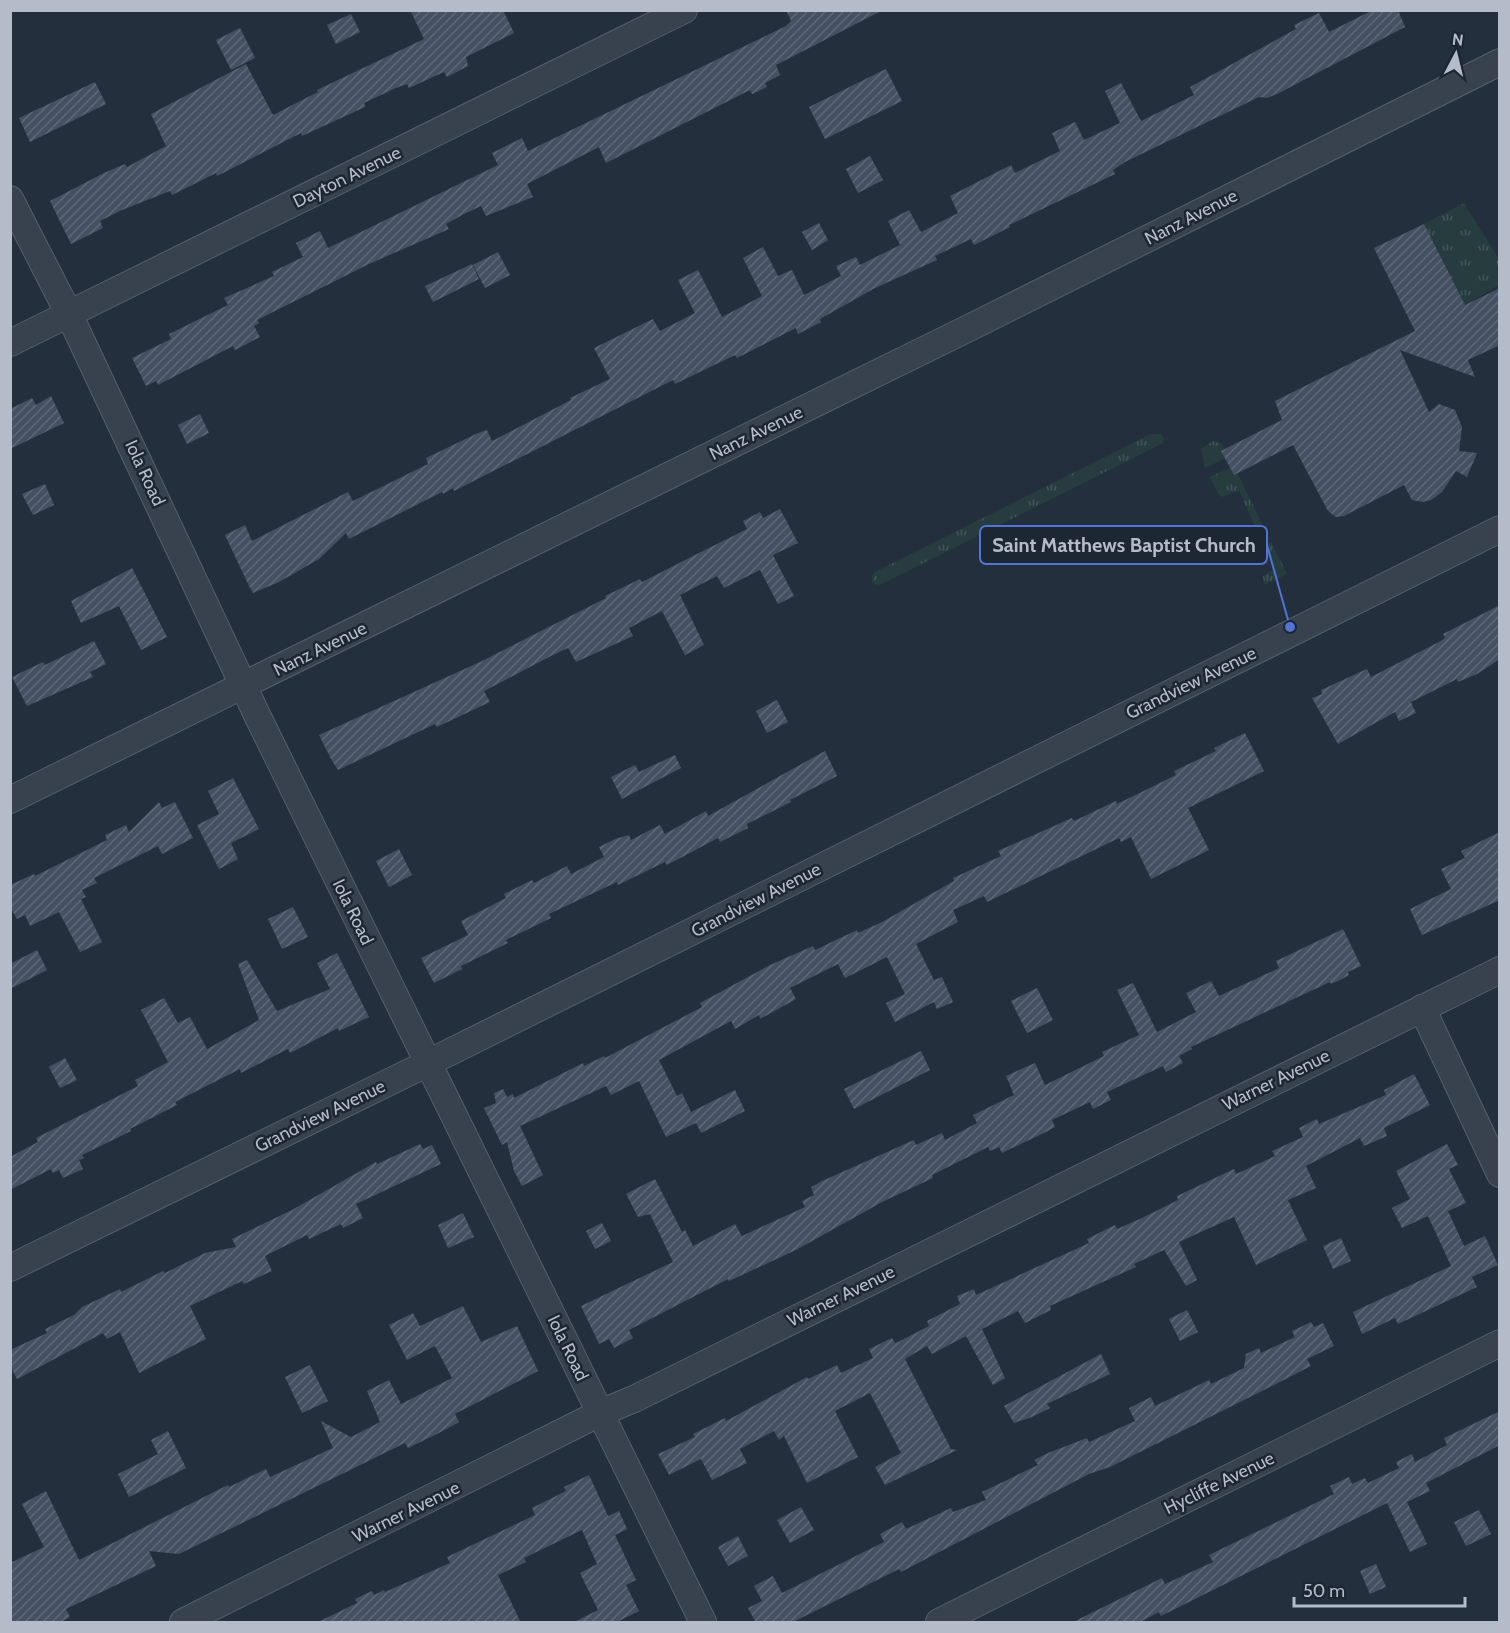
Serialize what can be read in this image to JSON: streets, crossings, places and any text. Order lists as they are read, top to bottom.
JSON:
{
  "streets": {
    "street": [
      "Dayton Avenue",
      "Nanz Avenue",
      "Iola Road",
      "Grandview Avenue",
      "Warner Avenue",
      "Hycliffe Avenue"
    ]
  },
  "crossings": [
    ["Dayton Avenue", "Iola Road"],
    ["Nanz Avenue", "Iola Road"],
    ["Iola Road", "Grandview Avenue"],
    ["Iola Road", "Warner Avenue"]
  ],
  "places": ["Saint Matthews Baptist Church"],
  "scale_bar": "50 m",
  "north": "top"
}
